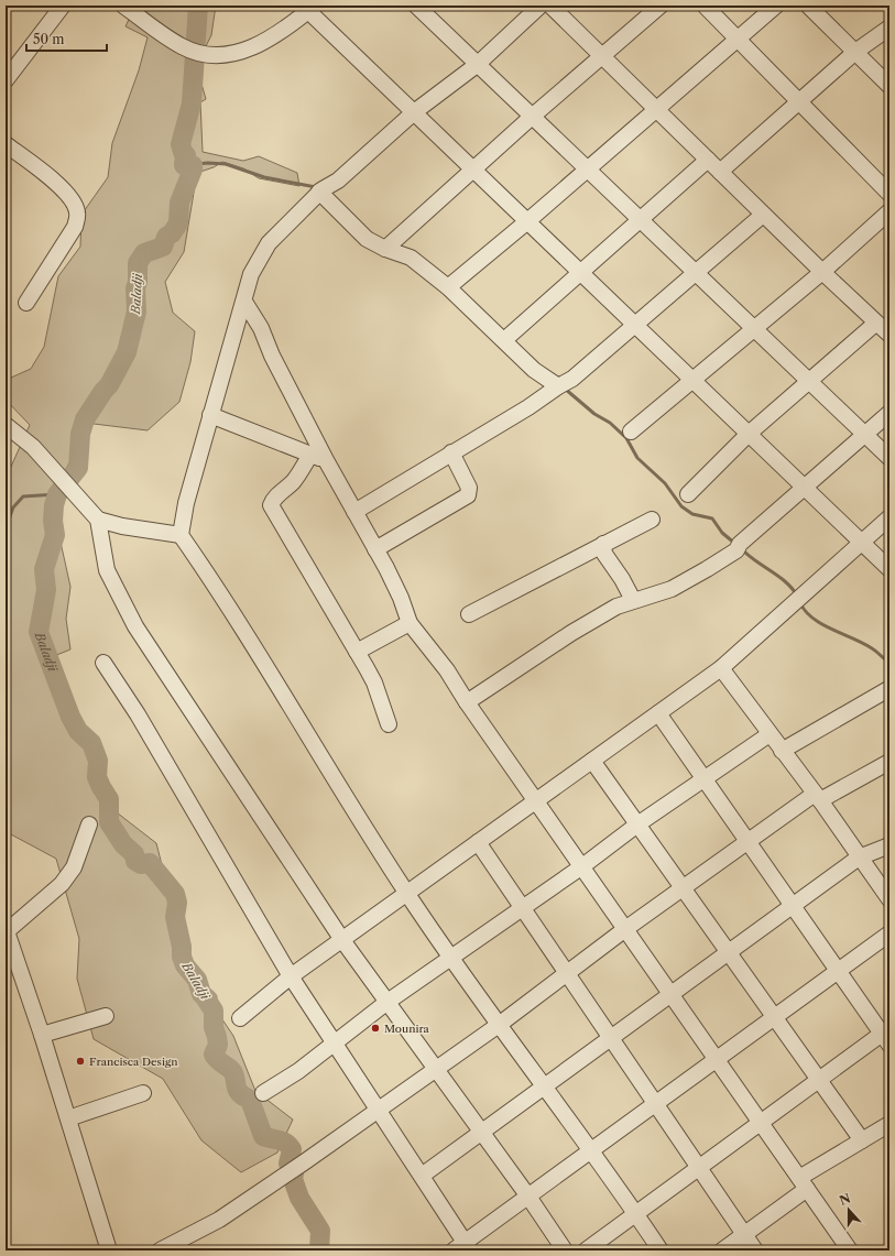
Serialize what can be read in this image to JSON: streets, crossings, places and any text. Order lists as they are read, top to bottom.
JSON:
{
  "water": ["Baladji"],
  "places": ["Mounira", "Francisca Design"],
  "scale_bar": "50 m",
  "north": "top"
}
